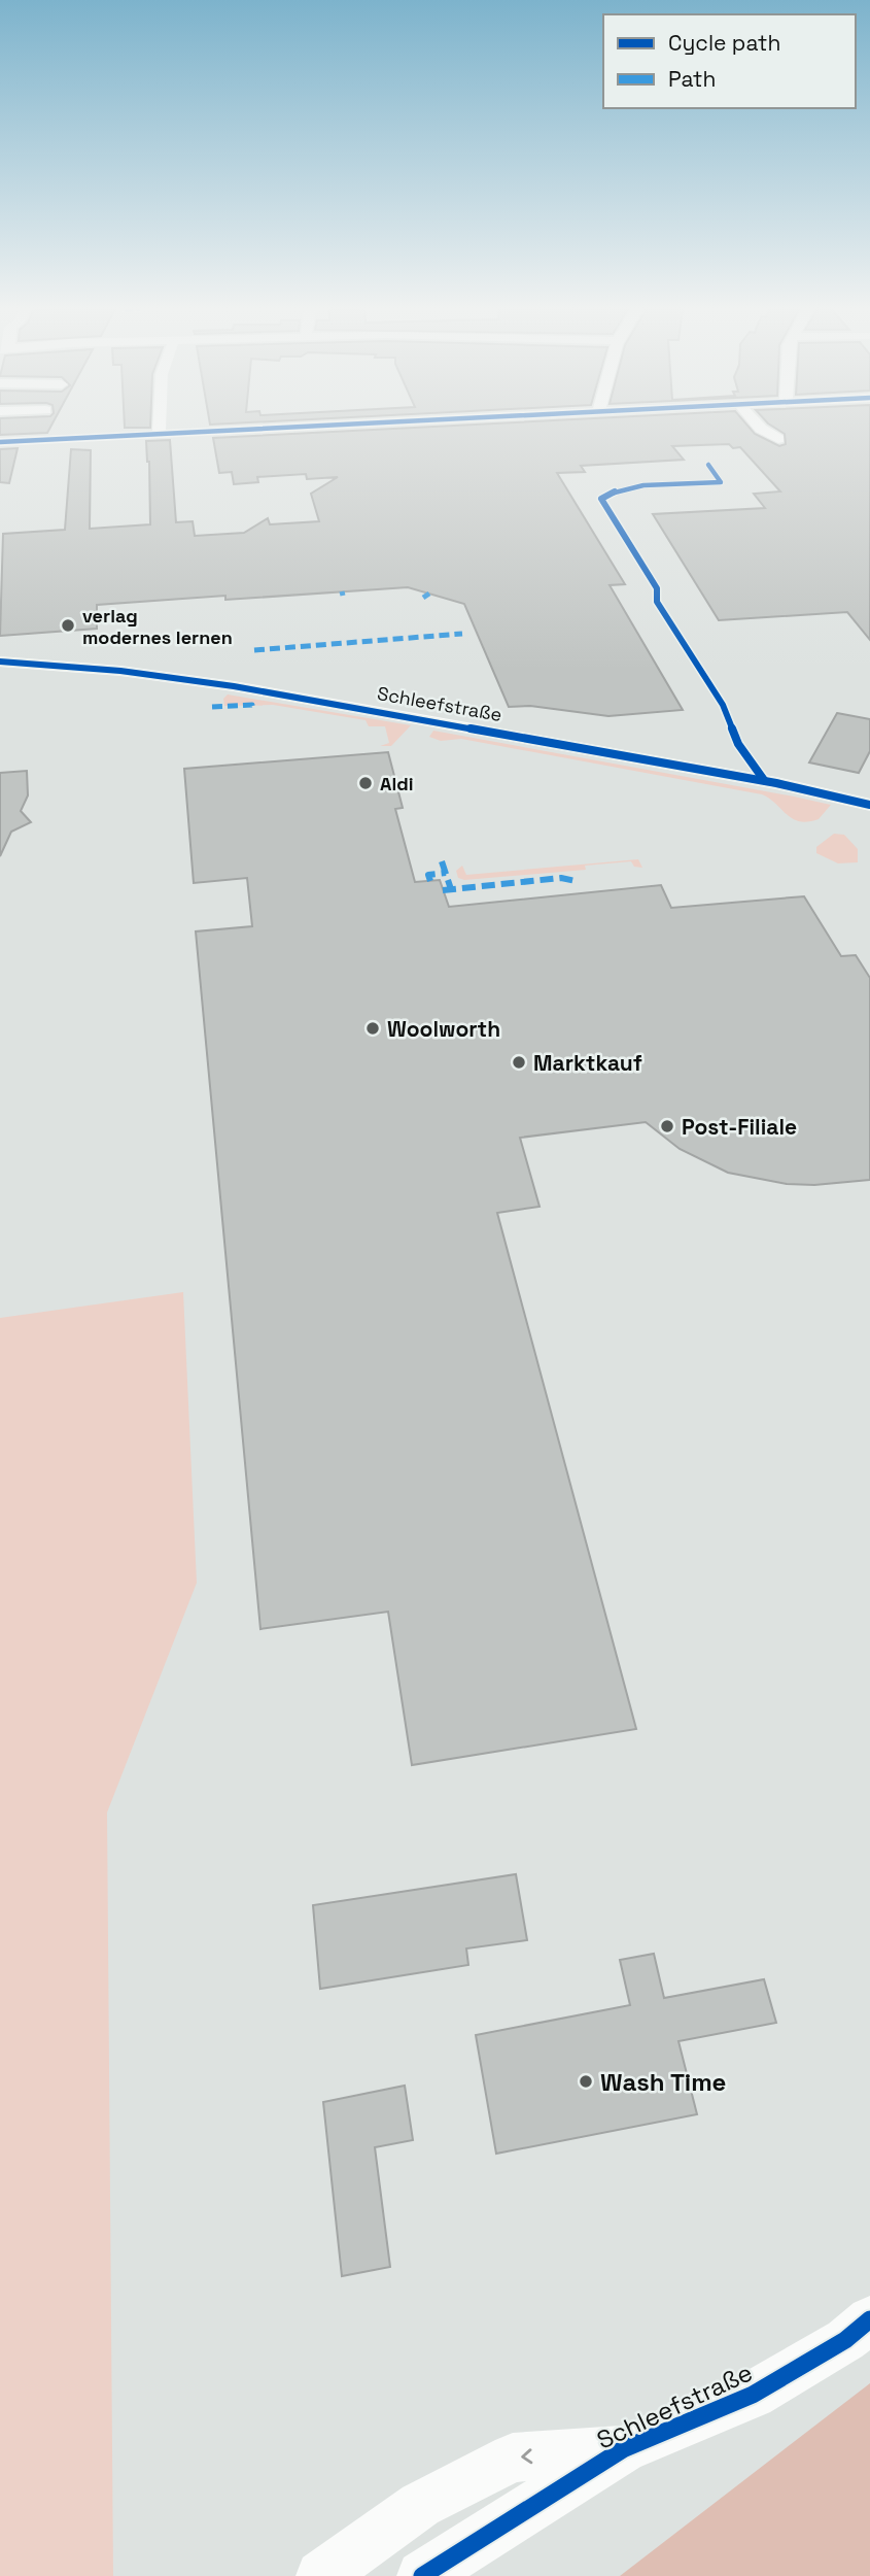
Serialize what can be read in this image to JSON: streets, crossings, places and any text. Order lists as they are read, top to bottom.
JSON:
{
  "streets": {
    "street": ["Schleefstraße"]
  },
  "places": [
    "verlag modernes lernen",
    "Aldi",
    "Woolworth",
    "Marktkauf",
    "Post-Filiale",
    "Wash Time"
  ],
  "legend": ["Cycle path", "Path"]
}
